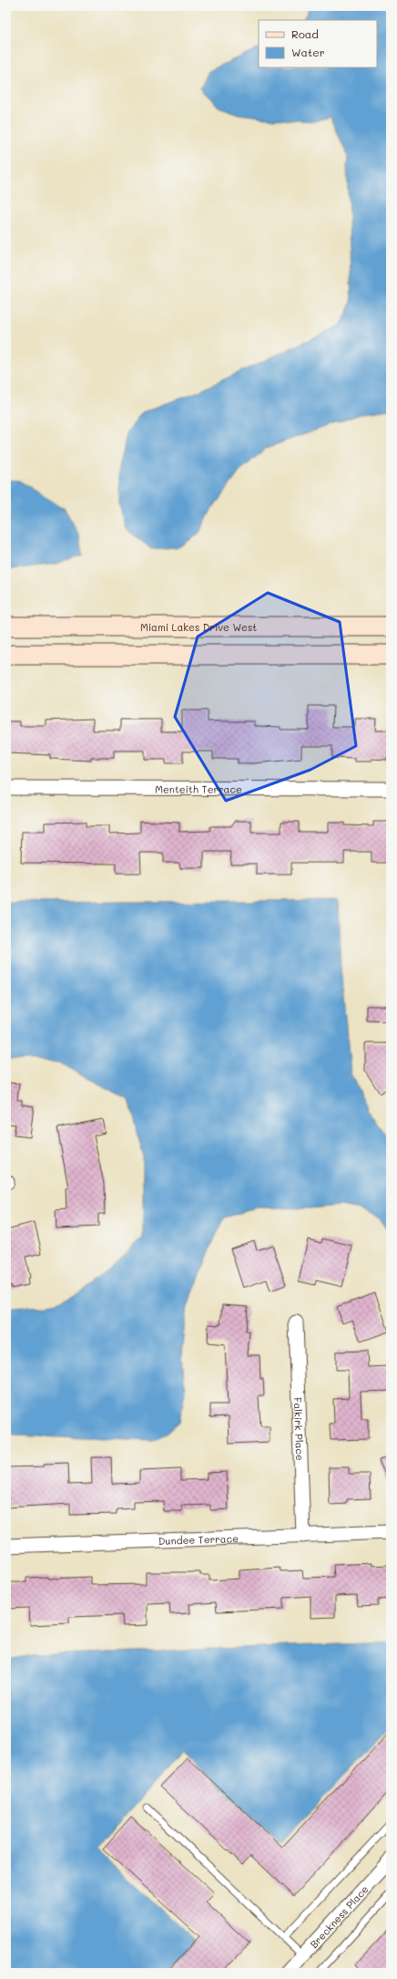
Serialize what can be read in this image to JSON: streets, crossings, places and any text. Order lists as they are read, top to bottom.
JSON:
{
  "streets": {
    "main road": ["Miami Lakes Drive West"],
    "street": [
      "Menteith Terrace",
      "Falkirk Place",
      "Dundee Terrace",
      "Breckness Place"
    ]
  },
  "crossings": [
    ["Falkirk Place", "Dundee Terrace"]
  ],
  "legend": ["Road", "Water"]
}
